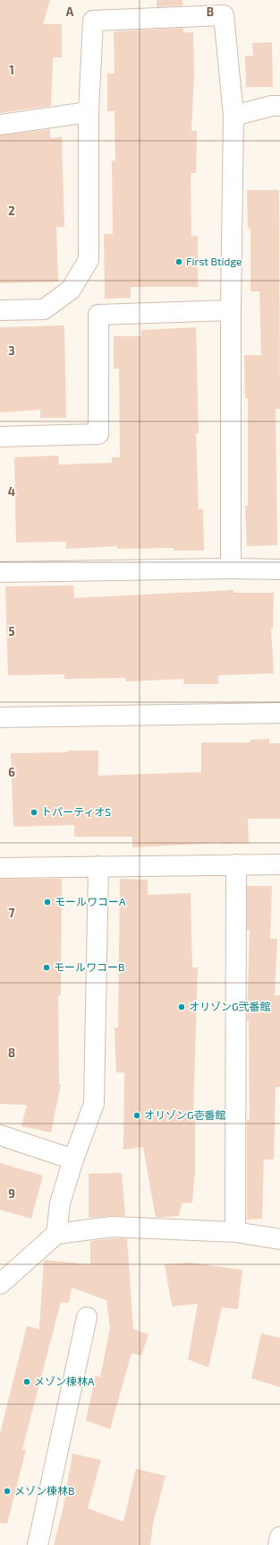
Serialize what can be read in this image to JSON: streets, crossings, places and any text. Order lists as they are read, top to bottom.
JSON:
{
  "places": [
    "First Btidge",
    "トパーティオS",
    "モールワコーA",
    "モールワコーB",
    "オリゾンG弐番館",
    "オリゾンG壱番館",
    "メゾン棟林A",
    "メゾン棟林B"
  ],
  "grid": {
    "columns": ["A", "B"],
    "rows": [
      "1",
      "2",
      "3",
      "4",
      "5",
      "6",
      "7",
      "8",
      "9"
    ]
  }
}
